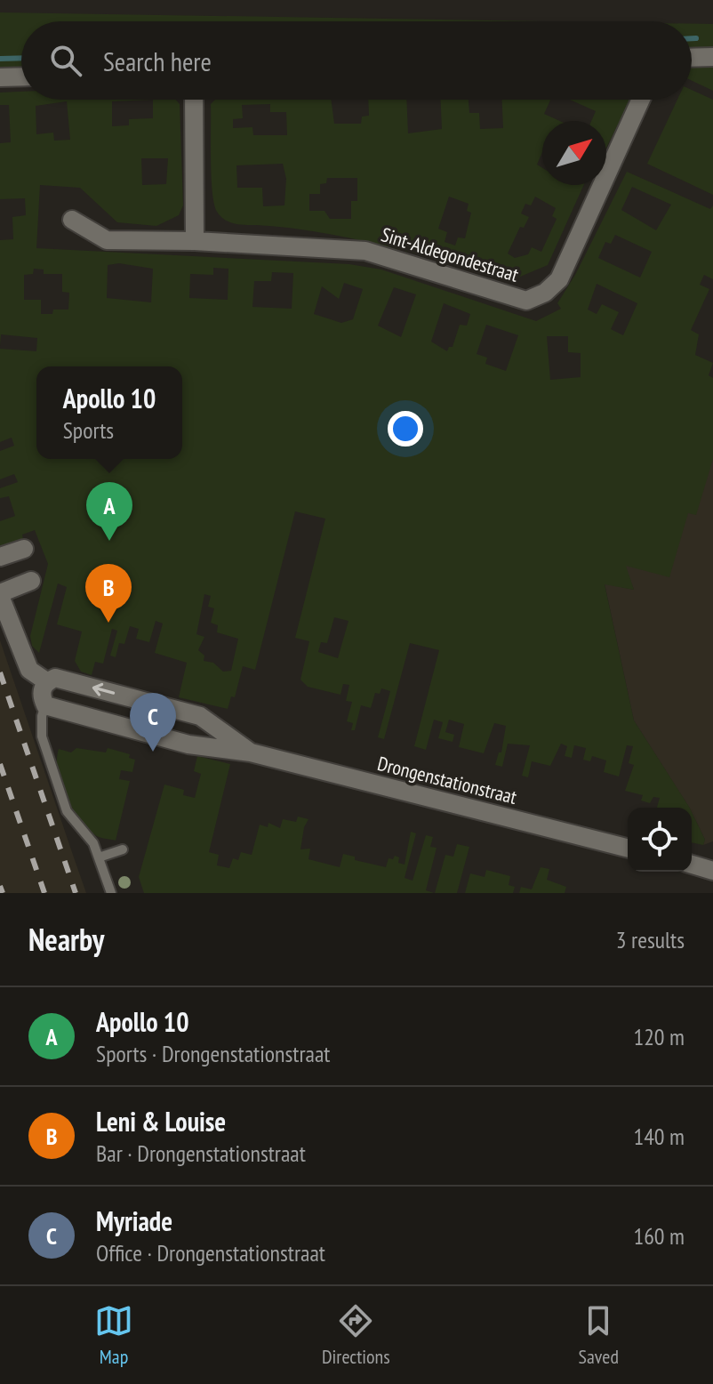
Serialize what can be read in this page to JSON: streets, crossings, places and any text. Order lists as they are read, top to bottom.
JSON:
{
  "streets": {
    "street": ["Sint-Aldegondestraat", "Drongenstationstraat"]
  },
  "north": "top right",
  "page": {
    "search": "Search here",
    "popup": ["Apollo 10", "Sports"],
    "pins": ["A", "B", "C"],
    "heading": ["Nearby", "3 results"],
    "list": [
      {
        "mark": "A",
        "name": "Apollo 10",
        "note": "Sports · Drongenstationstraat",
        "value": "120 m"
      },
      {
        "mark": "B",
        "name": "Leni & Louise",
        "note": "Bar · Drongenstationstraat",
        "value": "140 m"
      },
      {
        "mark": "C",
        "name": "Myriade",
        "note": "Office · Drongenstationstraat",
        "value": "160 m"
      }
    ],
    "nav": ["Map", "Directions", "Saved"]
  }
}
